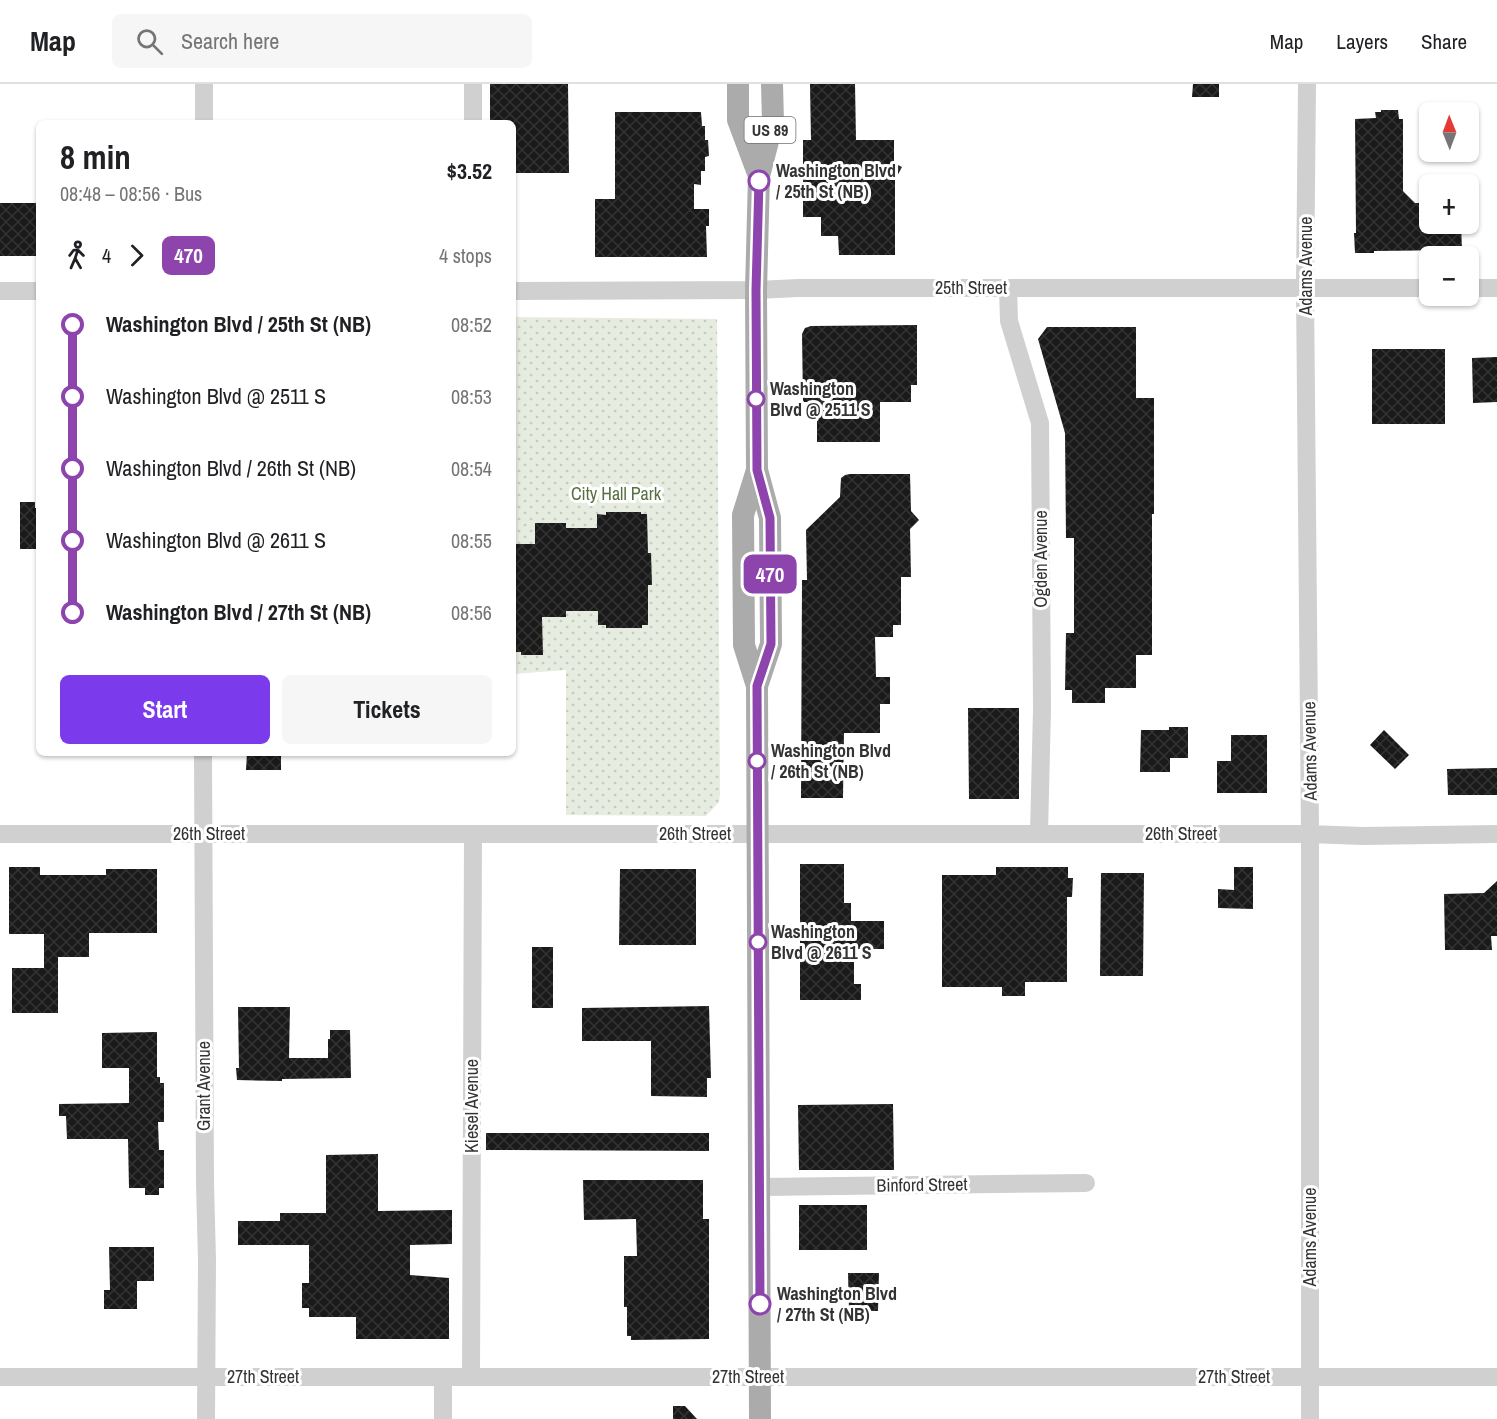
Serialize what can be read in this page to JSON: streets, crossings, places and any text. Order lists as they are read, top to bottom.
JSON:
{
  "streets": {
    "main road": ["US 89"],
    "street": [
      "Adams Avenue",
      "25th Street",
      "Ogden Avenue",
      "26th Street",
      "Grant Avenue",
      "Kiesel Avenue",
      "Binford Street",
      "27th Street"
    ]
  },
  "crossings": [
    ["US 89", "25th Street"],
    ["US 89", "26th Street"],
    ["US 89", "Binford Street"],
    ["US 89", "27th Street"],
    ["Adams Avenue", "25th Street"],
    ["Adams Avenue", "26th Street"],
    ["Adams Avenue", "27th Street"],
    ["25th Street", "Ogden Avenue"],
    ["Ogden Avenue", "26th Street"],
    ["26th Street", "Grant Avenue"],
    ["26th Street", "Kiesel Avenue"],
    ["Grant Avenue", "27th Street"],
    ["Kiesel Avenue", "27th Street"]
  ],
  "parks": ["City Hall Park"],
  "places": [
    "Washington Blvd / 25th St (NB)",
    "Washington Blvd @ 2511 S",
    "Washington Blvd / 26th St (NB)",
    "Washington Blvd @ 2611 S",
    "Washington Blvd / 27th St (NB)"
  ],
  "lines": ["bus line 470"],
  "north": "top",
  "page": {
    "header": "Map",
    "search": "Search here",
    "nav": ["Map", "Layers", "Share"],
    "on_map": "470",
    "map_buttons": ["+", "−"],
    "heading": ["8 min", "08:48 – 08:56 · Bus", "$3.52"],
    "legs": ["4", "470", "4 stops"],
    "list": [
      {
        "name": "Washington Blvd / 25th St (NB)",
        "value": "08:52"
      },
      {
        "name": "Washington Blvd @ 2511 S",
        "value": "08:53"
      },
      {
        "name": "Washington Blvd / 26th St (NB)",
        "value": "08:54"
      },
      {
        "name": "Washington Blvd @ 2611 S",
        "value": "08:55"
      },
      {
        "name": "Washington Blvd / 27th St (NB)",
        "value": "08:56"
      }
    ],
    "buttons": ["Start", "Tickets"]
  }
}
